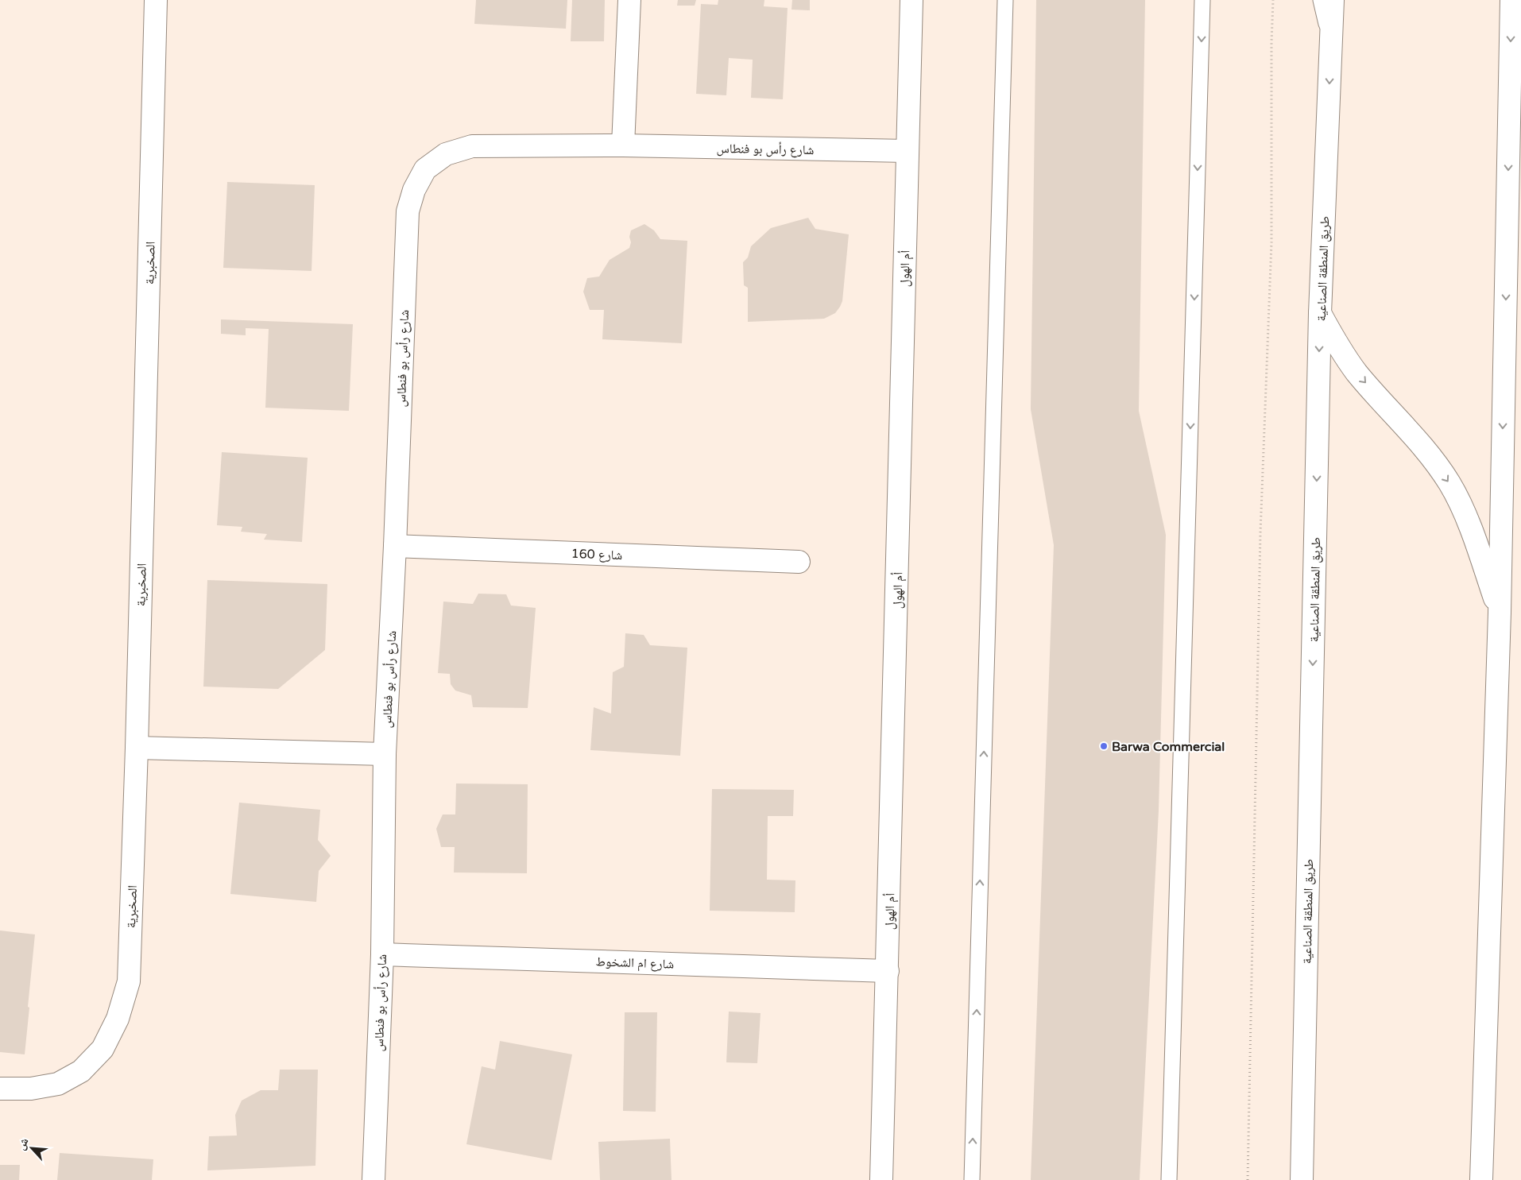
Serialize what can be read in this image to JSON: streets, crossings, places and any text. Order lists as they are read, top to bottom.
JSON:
{
  "streets": {
    "street": [
      "شارع رأس بو فنطاس",
      "الصخبرية",
      "أم الهول",
      "طريق المنطقة الصناعية",
      "شارع 160",
      "شارع ام الشخوط"
    ]
  },
  "crossings": [
    ["شارع رأس بو فنطاس", "أم الهول"],
    ["شارع رأس بو فنطاس", "شارع 160"],
    ["شارع رأس بو فنطاس", "شارع ام الشخوط"],
    ["أم الهول", "شارع ام الشخوط"]
  ],
  "places": ["Barwa Commercial"],
  "north": "top left"
}
